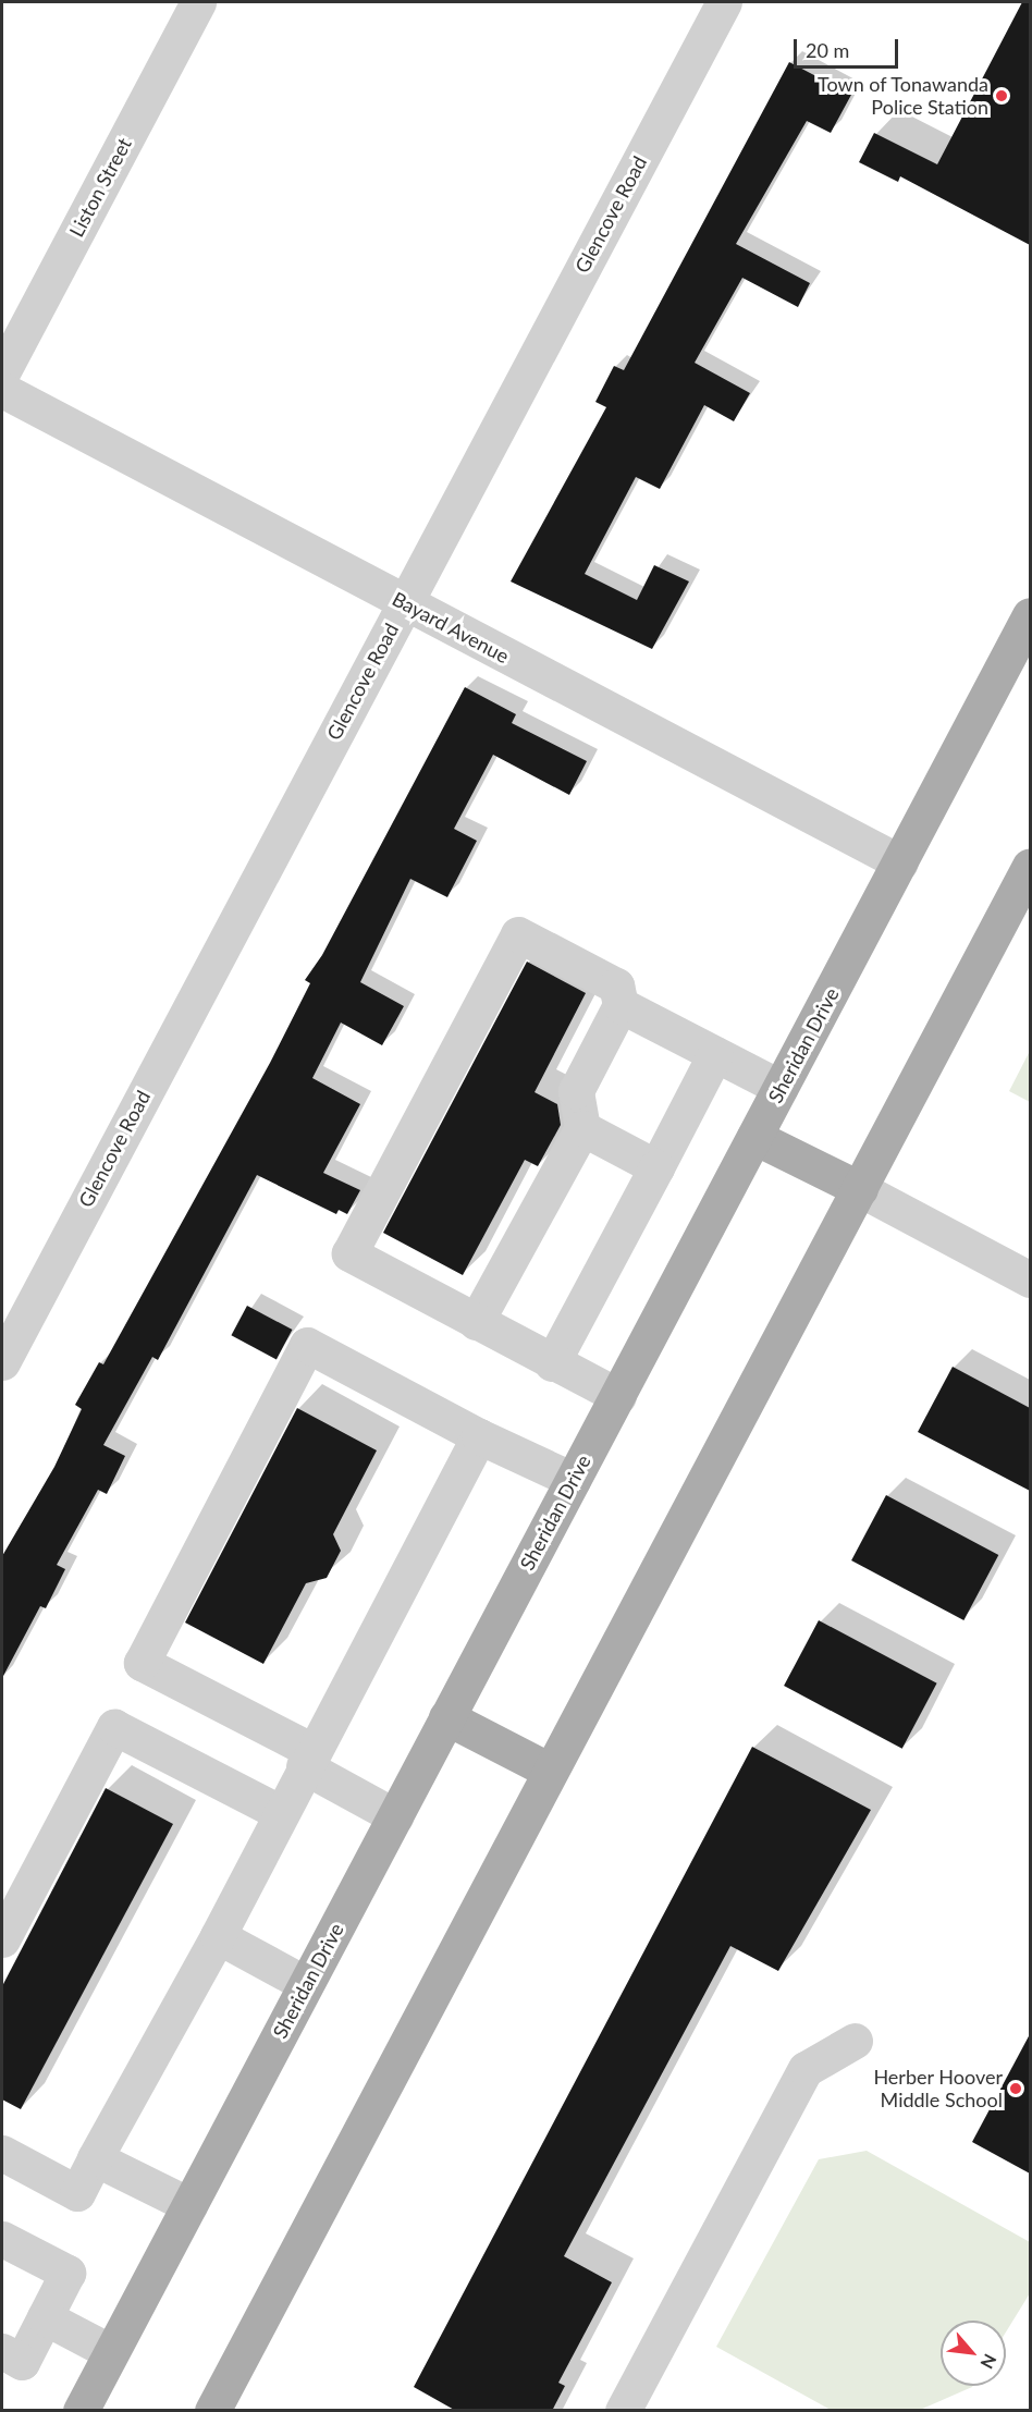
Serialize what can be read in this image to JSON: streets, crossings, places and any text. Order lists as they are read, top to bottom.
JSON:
{
  "streets": {
    "main road": ["Sheridan Drive"],
    "street": ["Liston Street", "Glencove Road", "Bayard Avenue"]
  },
  "crossings": [
    ["Glencove Road", "Bayard Avenue"],
    ["Bayard Avenue", "Sheridan Drive"]
  ],
  "places": ["Town of Tonawanda Police Station", "Herber Hoover Middle School"],
  "scale_bar": "20 m",
  "north": "bottom right"
}
